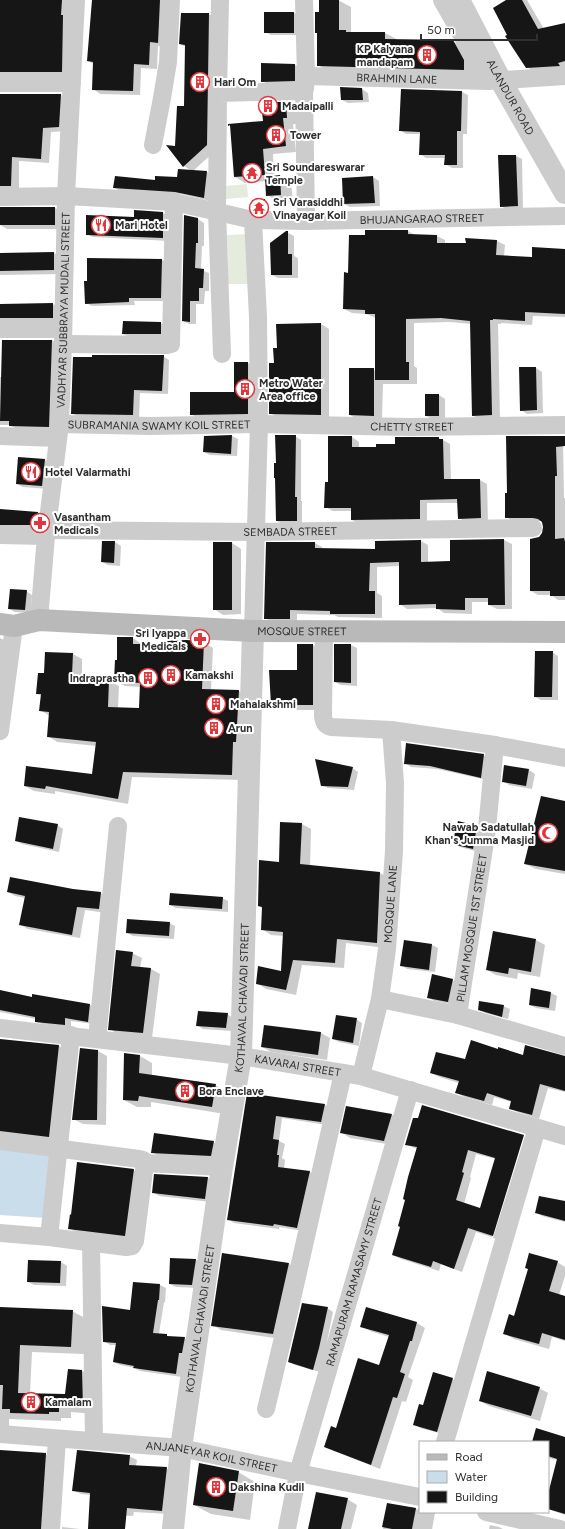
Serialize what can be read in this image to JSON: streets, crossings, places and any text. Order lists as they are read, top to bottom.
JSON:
{
  "streets": {
    "main road": ["MOSQUE STREET"],
    "street": [
      "BRAHMIN LANE",
      "ALANDUR ROAD",
      "BHUJANGARAO STREET",
      "VADHYAR SUBBRAYA MUDALI STREET",
      "SUBRAMANIA SWAMY KOIL STREET",
      "CHETTY STREET",
      "SEMBADA STREET",
      "MOSQUE LANE",
      "PILLAM MOSQUE 1ST STREET",
      "KOTHAVAL CHAVADI STREET",
      "KAVARAI STREET",
      "RAMAPURAM RAMASAMY STREET",
      "ANJANEYAR KOIL STREET"
    ]
  },
  "crossings": [
    ["BRAHMIN LANE", "ALANDUR ROAD"],
    ["BHUJANGARAO STREET", "VADHYAR SUBBRAYA MUDALI STREET"],
    ["VADHYAR SUBBRAYA MUDALI STREET", "SUBRAMANIA SWAMY KOIL STREET"],
    ["VADHYAR SUBBRAYA MUDALI STREET", "SEMBADA STREET"],
    ["VADHYAR SUBBRAYA MUDALI STREET", "MOSQUE STREET"],
    ["SUBRAMANIA SWAMY KOIL STREET", "CHETTY STREET"],
    ["MOSQUE STREET", "KOTHAVAL CHAVADI STREET"],
    ["MOSQUE LANE", "KAVARAI STREET"],
    ["KOTHAVAL CHAVADI STREET", "KAVARAI STREET"],
    ["KOTHAVAL CHAVADI STREET", "ANJANEYAR KOIL STREET"],
    ["KAVARAI STREET", "RAMAPURAM RAMASAMY STREET"],
    ["RAMAPURAM RAMASAMY STREET", "ANJANEYAR KOIL STREET"]
  ],
  "places": {
    "building": [
      "KP Kalyana mandapam",
      "Hari Om",
      "Madaipalli",
      "Tower",
      "Metro Water Area office",
      "Kamakshi",
      "Indraprastha",
      "Mahalakshmi",
      "Arun",
      "Bora Enclave",
      "Kamalam",
      "Dakshina Kudil"
    ],
    "temple": ["Sri Soundareswarar Temple", "Sri Varasiddhi Vinayagar Koil"],
    "restaurant": ["Mari Hotel", "Hotel Valarmathi"],
    "pharmacy": ["Vasantham Medicals", "Sri Iyappa Medicals"],
    "mosque": ["Nawab Sadatullah Khan's Jumma Masjid"]
  },
  "legend": ["Road", "Water", "Building"],
  "scale_bar": "50 m"
}
